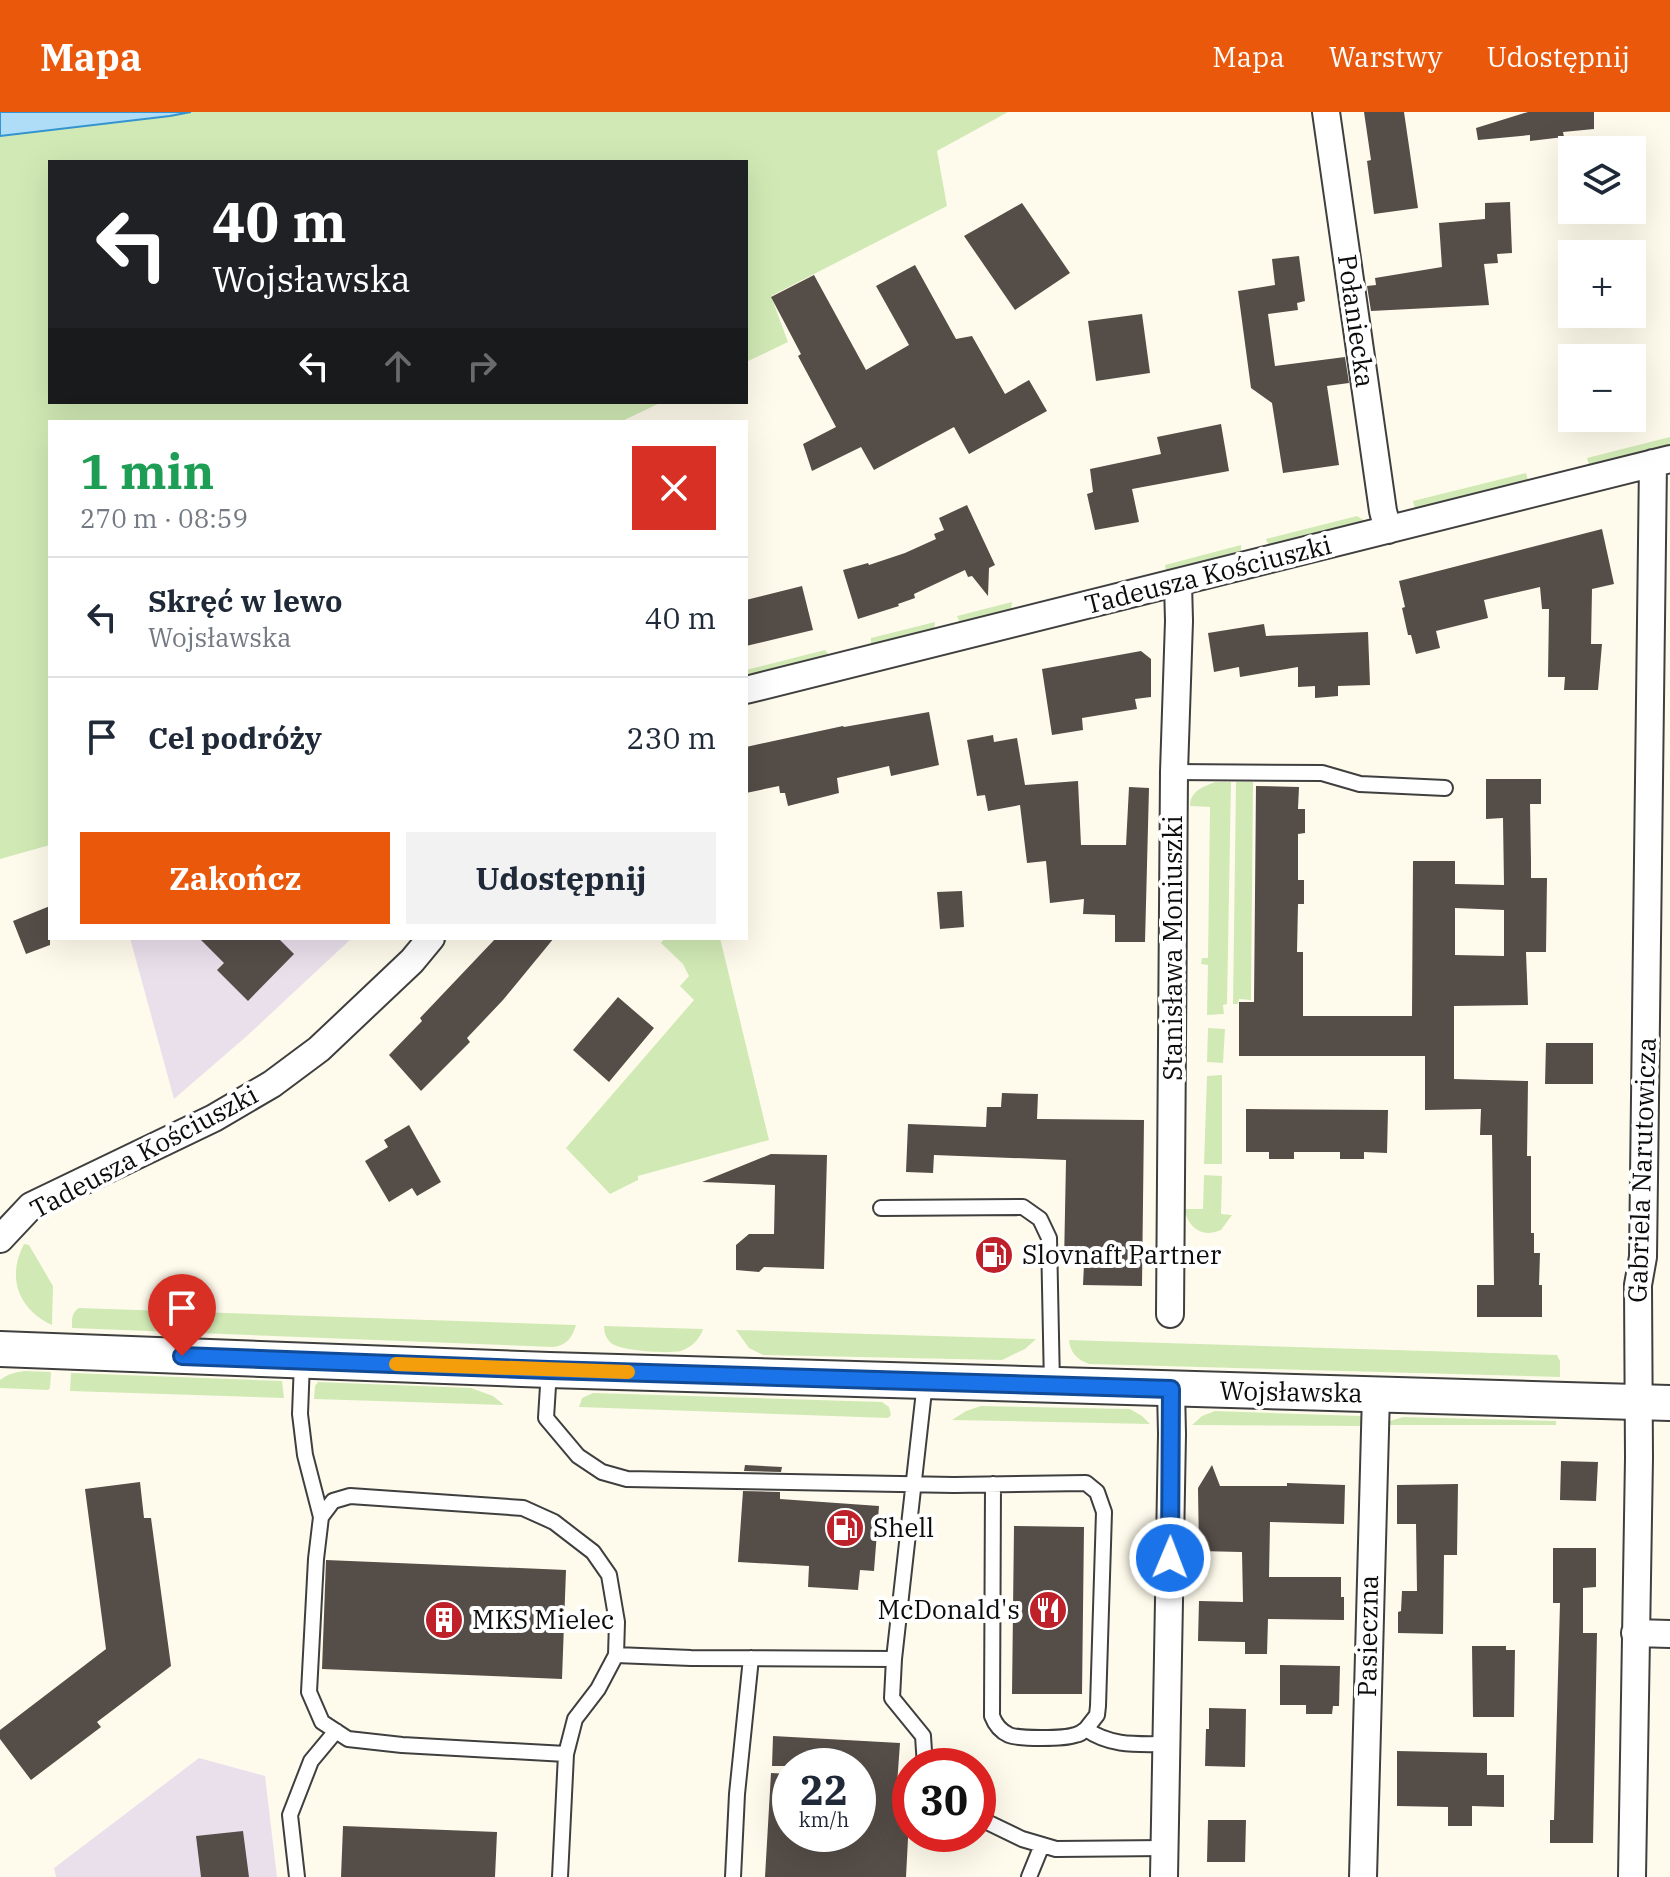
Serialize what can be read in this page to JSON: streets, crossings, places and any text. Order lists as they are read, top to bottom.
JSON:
{
  "streets": {
    "street": [
      "Połaniecka",
      "Tadeusza Kościuszki",
      "Stanisława Moniuszki",
      "Gabriela Narutowicza",
      "Wojsławska",
      "Pasieczna"
    ]
  },
  "crossings": [
    ["Połaniecka", "Tadeusza Kościuszki"],
    ["Tadeusza Kościuszki", "Stanisława Moniuszki"],
    ["Tadeusza Kościuszki", "Gabriela Narutowicza"],
    ["Gabriela Narutowicza", "Wojsławska"],
    ["Wojsławska", "Pasieczna"]
  ],
  "places": {
    "fuel station": ["Slovnaft Partner", "Shell"],
    "restaurant": ["McDonald's"],
    "building": ["MKS Mielec"]
  },
  "page": {
    "header": "Mapa",
    "nav": ["Mapa", "Warstwy", "Udostępnij"],
    "map_buttons": ["+", "−"],
    "turn": ["40 m", "Wojsławska"],
    "heading": ["1 min", "270 m · 08:59"],
    "list": [
      {
        "name": "Skręć w lewo",
        "note": "Wojsławska",
        "value": "40 m"
      },
      {
        "name": "Cel podróży",
        "value": "230 m"
      }
    ],
    "buttons": ["Zakończ", "Udostępnij"],
    "speed": "22 km/h",
    "limit": "30"
  }
}
